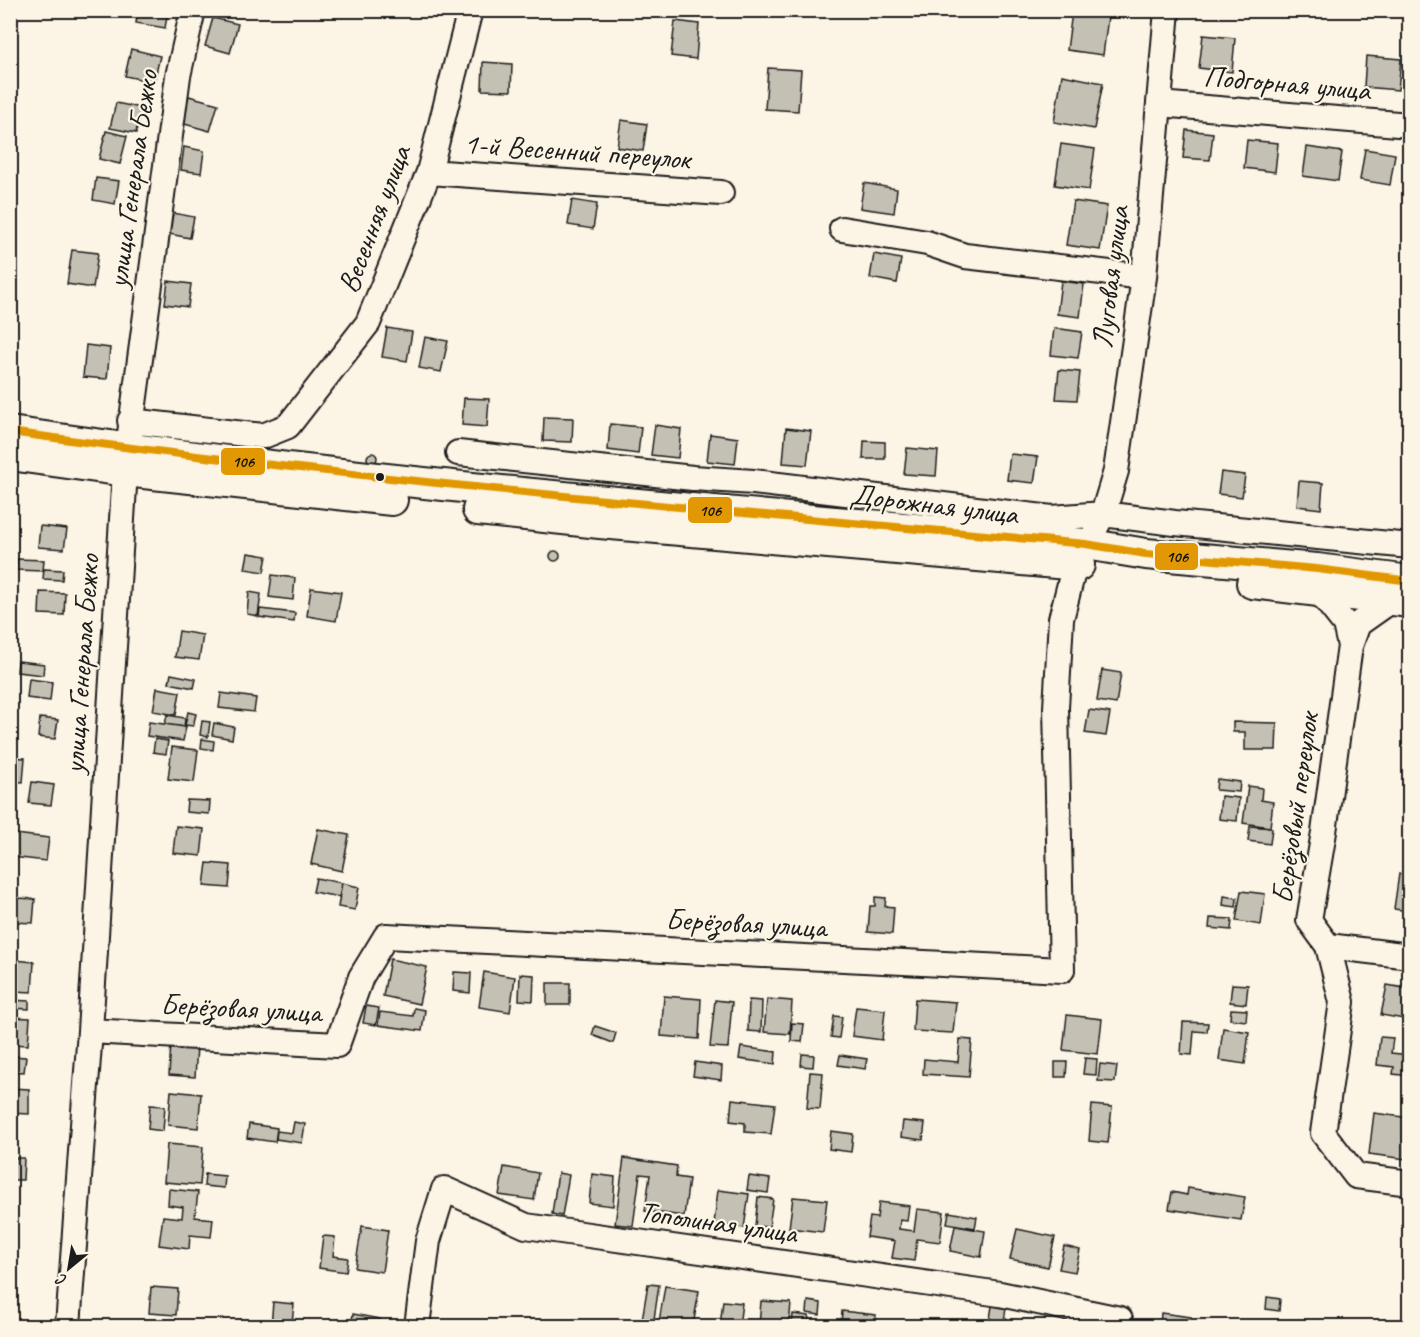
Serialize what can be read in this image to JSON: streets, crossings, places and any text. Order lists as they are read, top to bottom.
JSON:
{
  "streets": {
    "main road": ["Дорожная улица"],
    "street": [
      "Подгорная улица",
      "1-й Весенний переулок",
      "улица Генерала Бежко",
      "Весенняя улица",
      "Луговая улица",
      "Берёзовый переулок",
      "Берёзовая улица",
      "Тополиная улица"
    ]
  },
  "crossings": [
    ["Подгорная улица", "Луговая улица"],
    ["1-й Весенний переулок", "Весенняя улица"],
    ["улица Генерала Бежко", "Весенняя улица"],
    ["улица Генерала Бежко", "Дорожная улица"],
    ["улица Генерала Бежко", "Берёзовая улица"],
    ["Весенняя улица", "Дорожная улица"],
    ["Луговая улица", "Дорожная улица"],
    ["Луговая улица", "Берёзовая улица"],
    ["Дорожная улица", "Берёзовый переулок"],
    ["Дорожная улица", "Берёзовая улица"]
  ],
  "lines": ["transit line 106"],
  "north": "bottom left"
}
